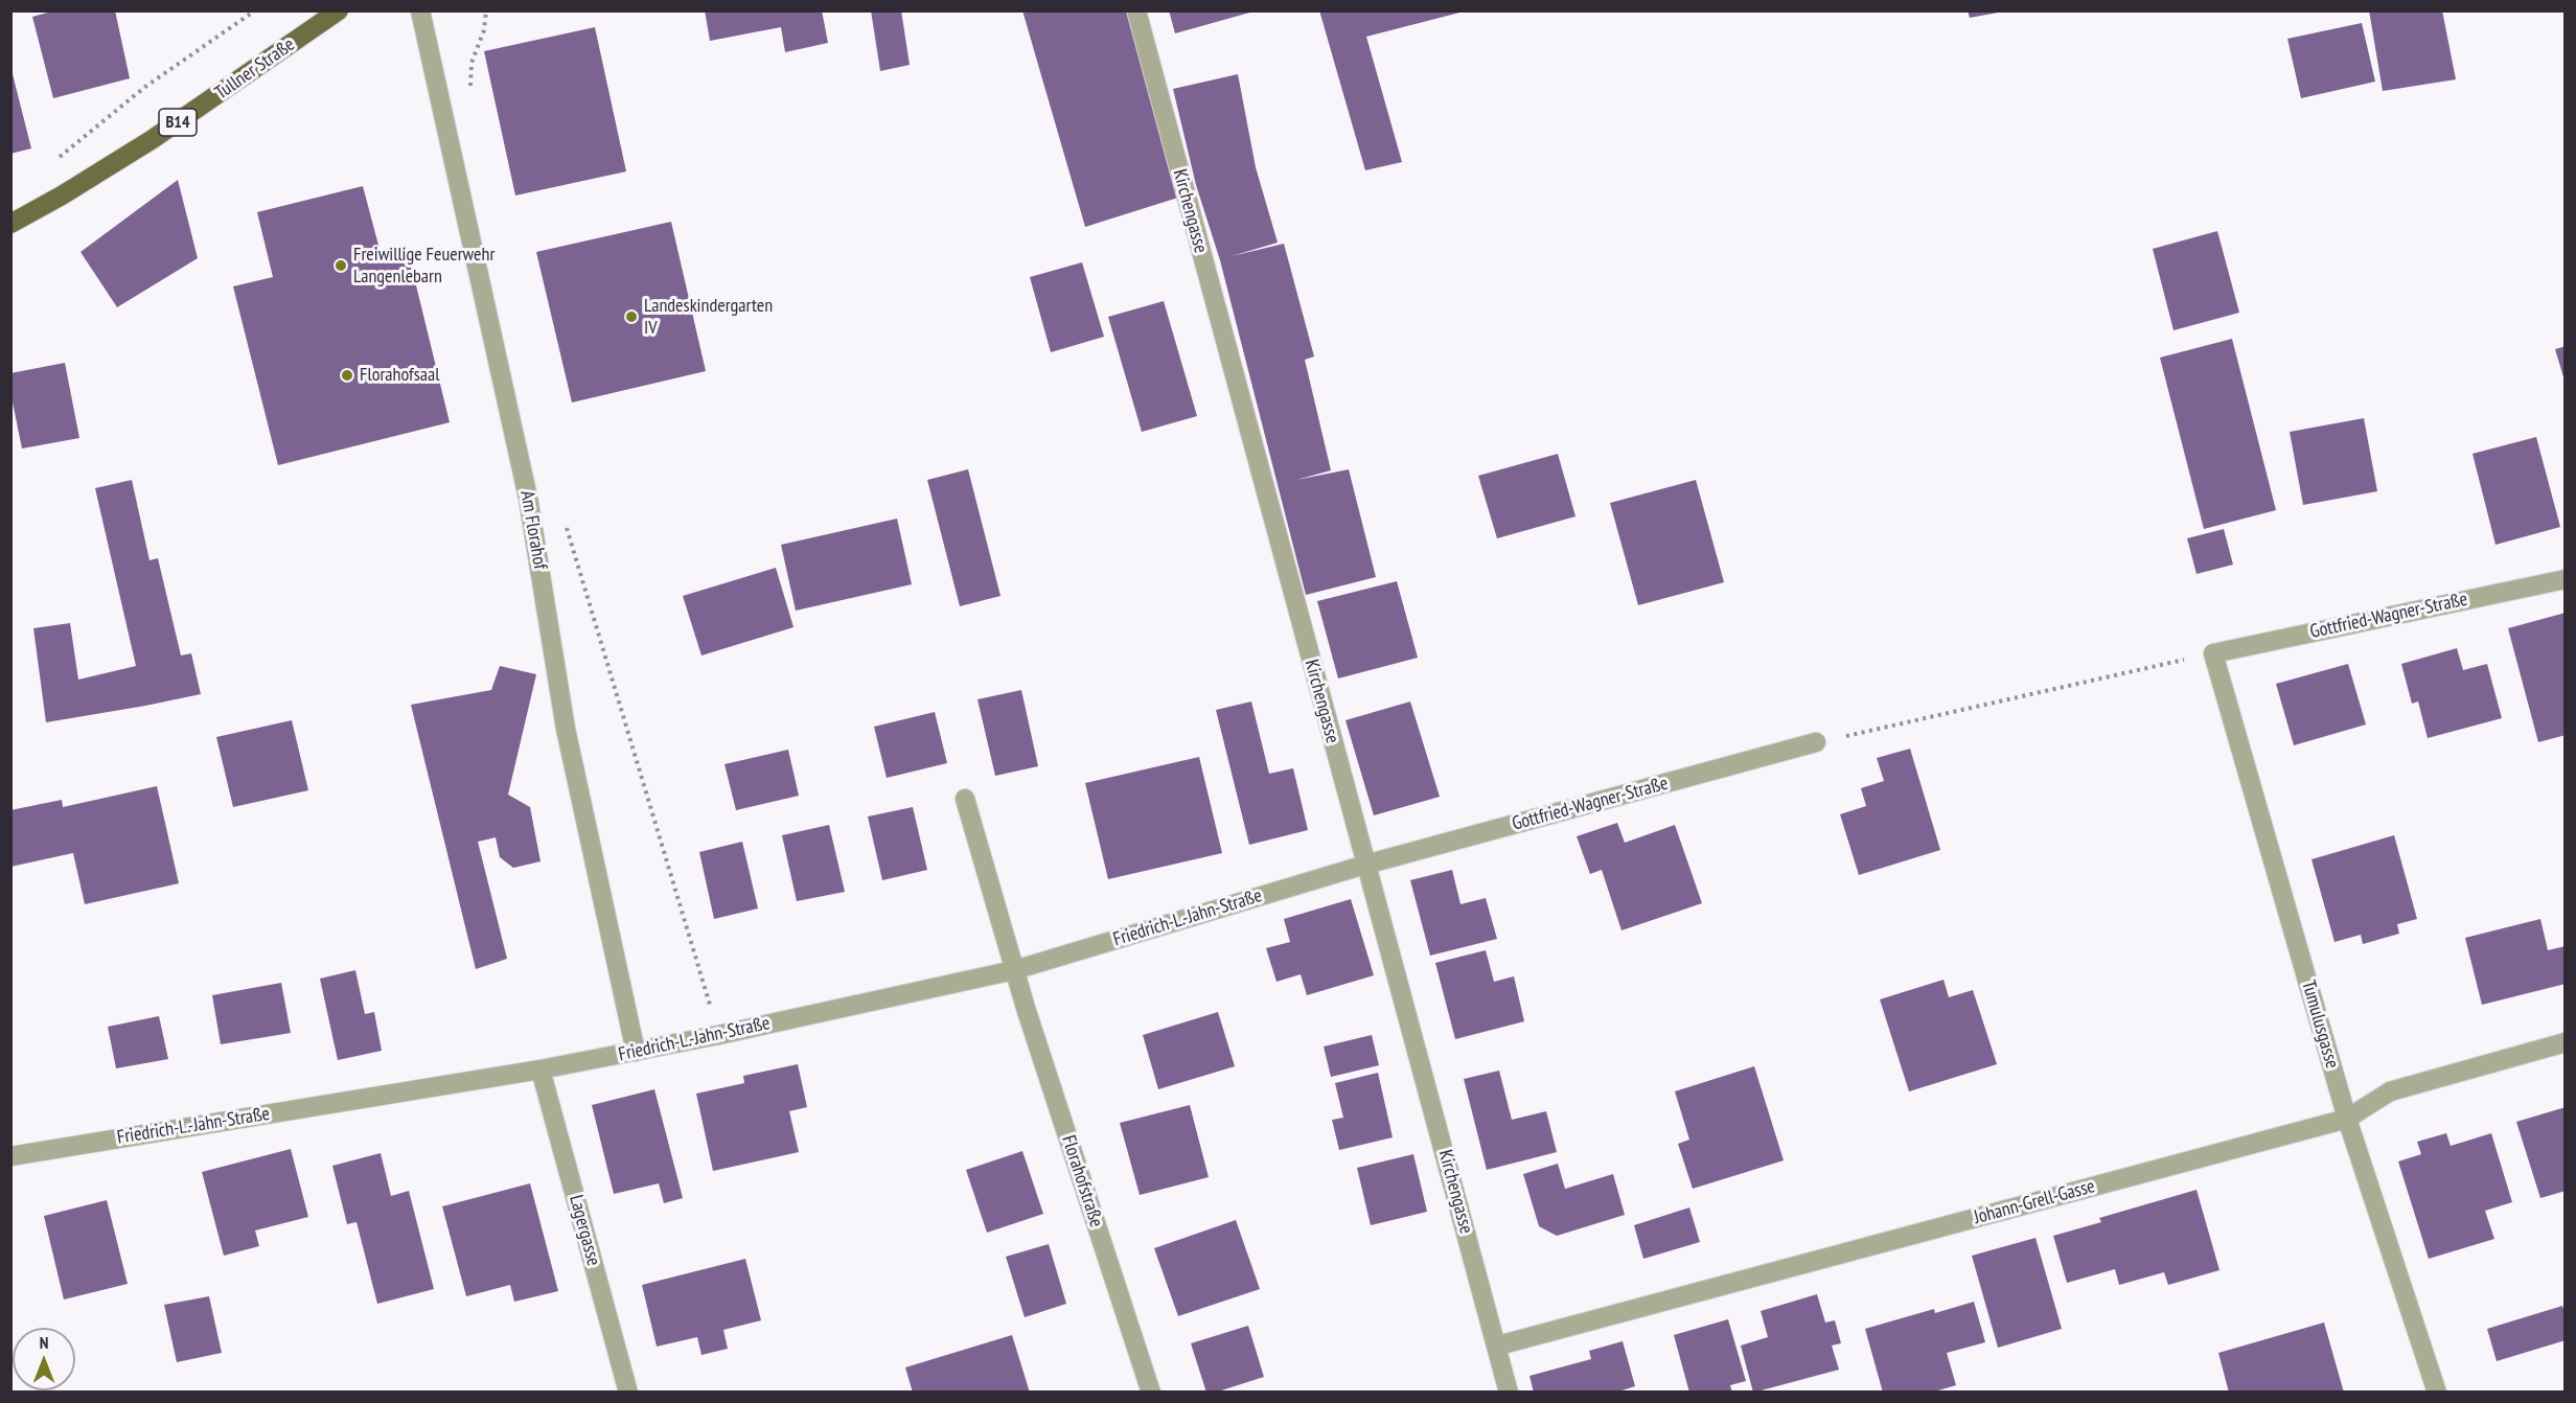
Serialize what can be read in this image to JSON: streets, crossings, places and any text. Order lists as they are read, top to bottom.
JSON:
{
  "streets": {
    "main road": ["Tullner Straße", "B14"],
    "street": [
      "Kirchengasse",
      "Am Florahof",
      "Gottfried-Wagner-Straße",
      "Friedrich-L.-Jahn-Straße",
      "Tumulusgasse",
      "Florahofstraße",
      "Johann-Grell-Gasse",
      "Lagergasse"
    ]
  },
  "crossings": [
    ["Kirchengasse", "Gottfried-Wagner-Straße"],
    ["Kirchengasse", "Friedrich-L.-Jahn-Straße"],
    ["Kirchengasse", "Johann-Grell-Gasse"],
    ["Am Florahof", "Friedrich-L.-Jahn-Straße"],
    ["Gottfried-Wagner-Straße", "Friedrich-L.-Jahn-Straße"],
    ["Gottfried-Wagner-Straße", "Tumulusgasse"],
    ["Friedrich-L.-Jahn-Straße", "Florahofstraße"],
    ["Friedrich-L.-Jahn-Straße", "Lagergasse"],
    ["Tumulusgasse", "Johann-Grell-Gasse"]
  ],
  "places": ["Freiwillige Feuerwehr Langenlebarn", "Landeskindergarten IV", "Florahofsaal"],
  "north": "top"
}
